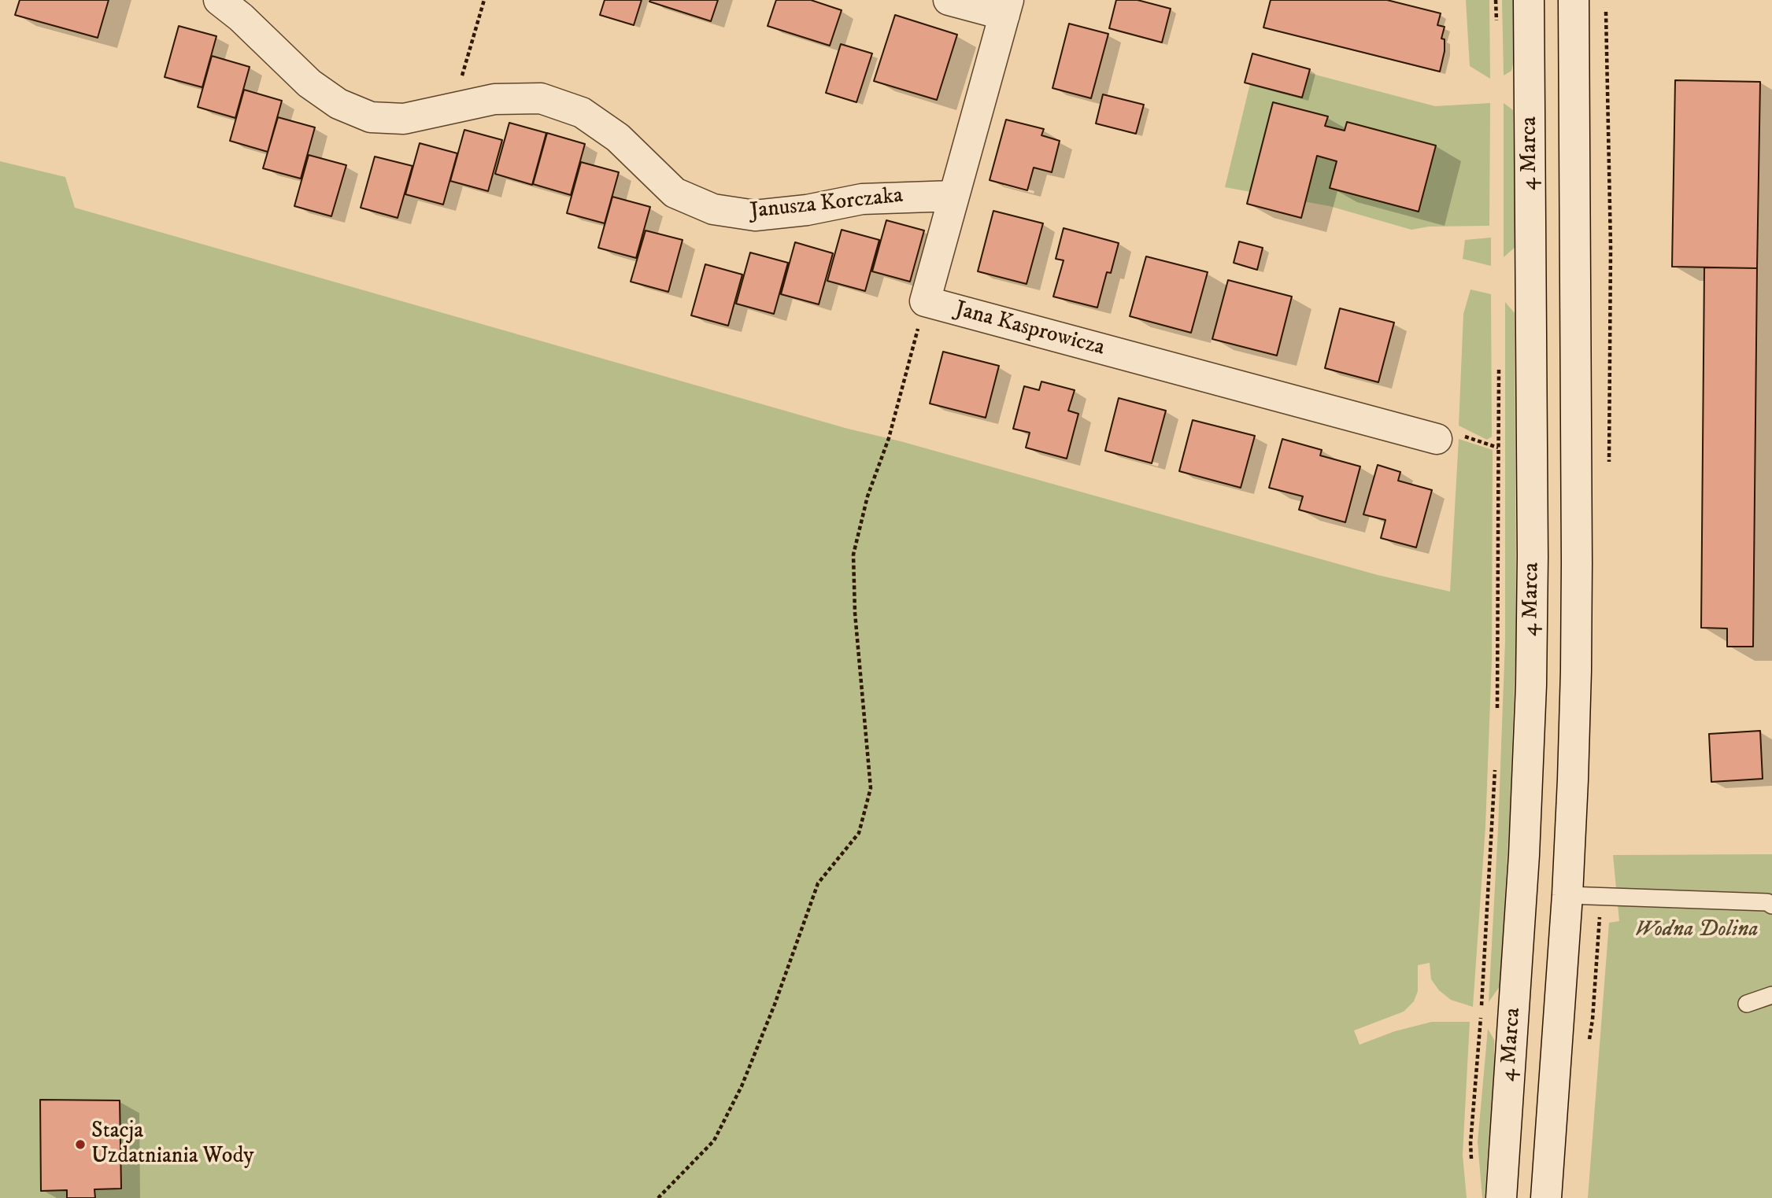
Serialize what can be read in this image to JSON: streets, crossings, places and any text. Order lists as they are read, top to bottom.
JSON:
{
  "streets": {
    "main road": ["4 Marca", "Janusza Korczaka", "Jana Kasprowicza"]
  },
  "crossings": [
    ["Janusza Korczaka", "Jana Kasprowicza"]
  ],
  "parks": ["Wodna Dolina"],
  "places": ["Stacja Uzdatniania Wody"]
}
